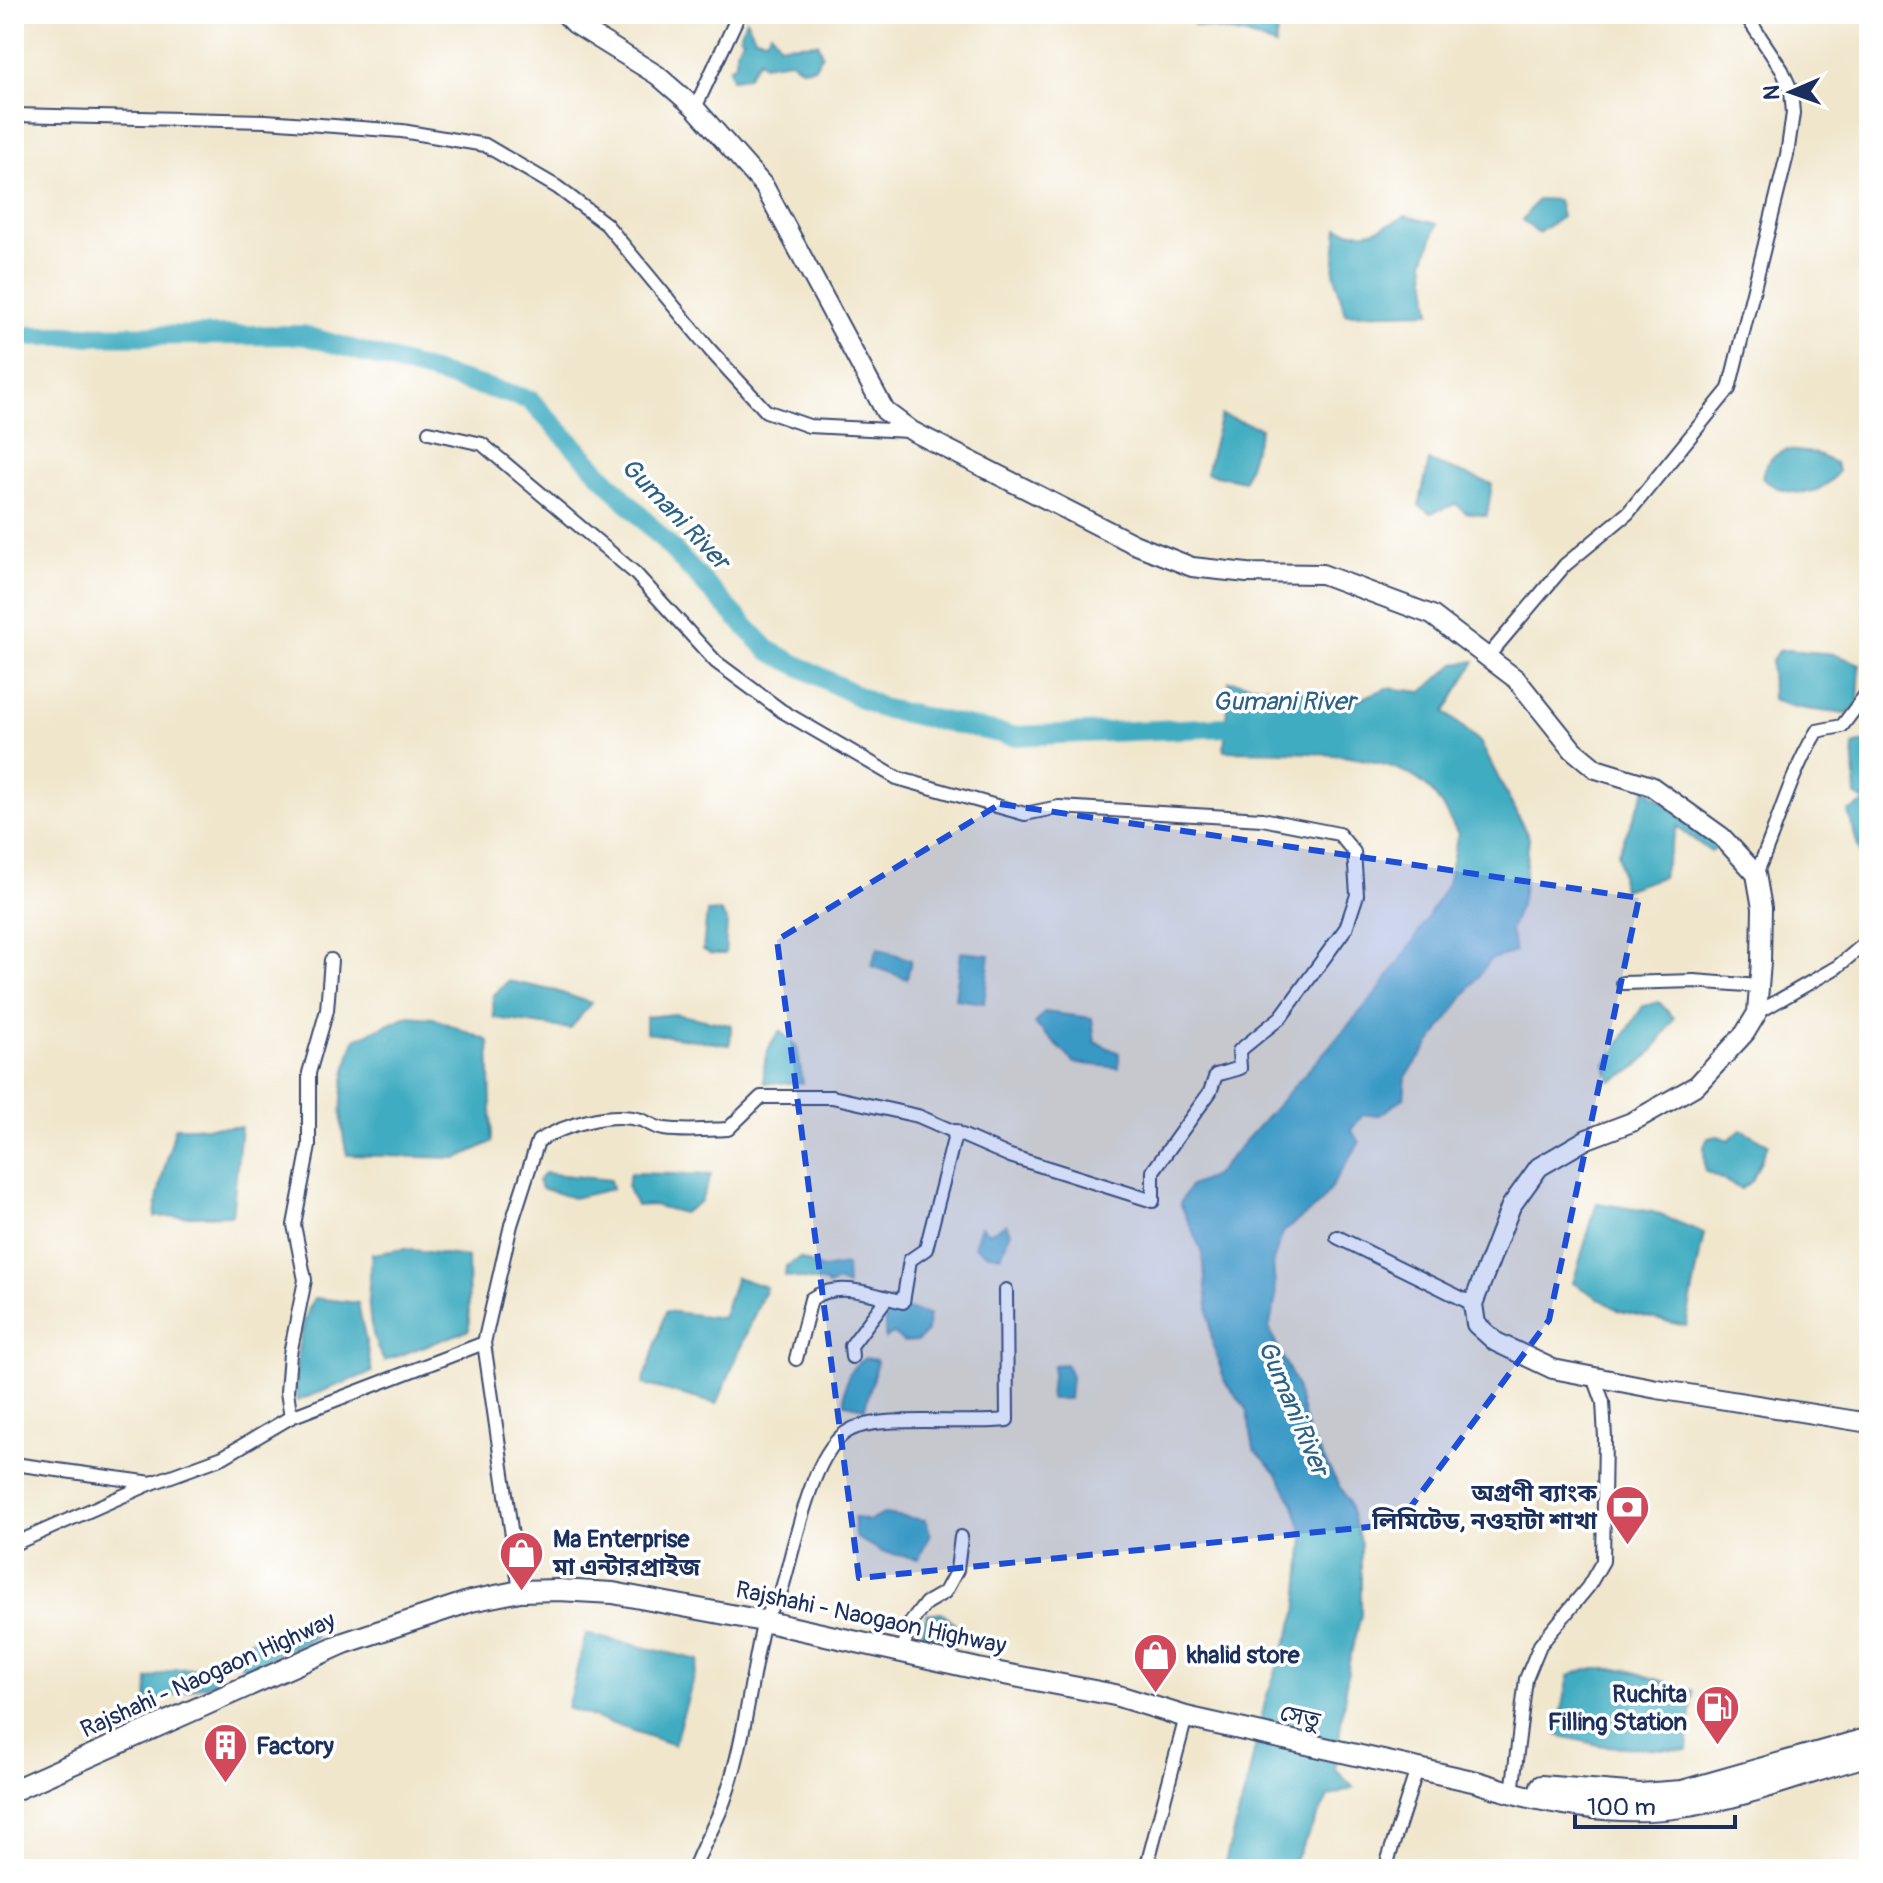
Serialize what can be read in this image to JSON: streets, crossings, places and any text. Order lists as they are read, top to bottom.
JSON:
{
  "streets": {
    "main road": ["Rajshahi - Naogaon Highway", "সেতু"]
  },
  "crossings": [
    ["Rajshahi - Naogaon Highway", "সেতু"]
  ],
  "water": ["Gumani River"],
  "places": {
    "bank": ["অগ্রণী ব্যাংক লিমিটেড, নওহাটা শাখা"],
    "shop": ["Ma Enterprise মা এন্টারপ্রাইজ", "khalid store"],
    "fuel station": ["Ruchita Filling Station"],
    "building": ["Factory"]
  },
  "scale_bar": "100 m",
  "north": "left"
}
